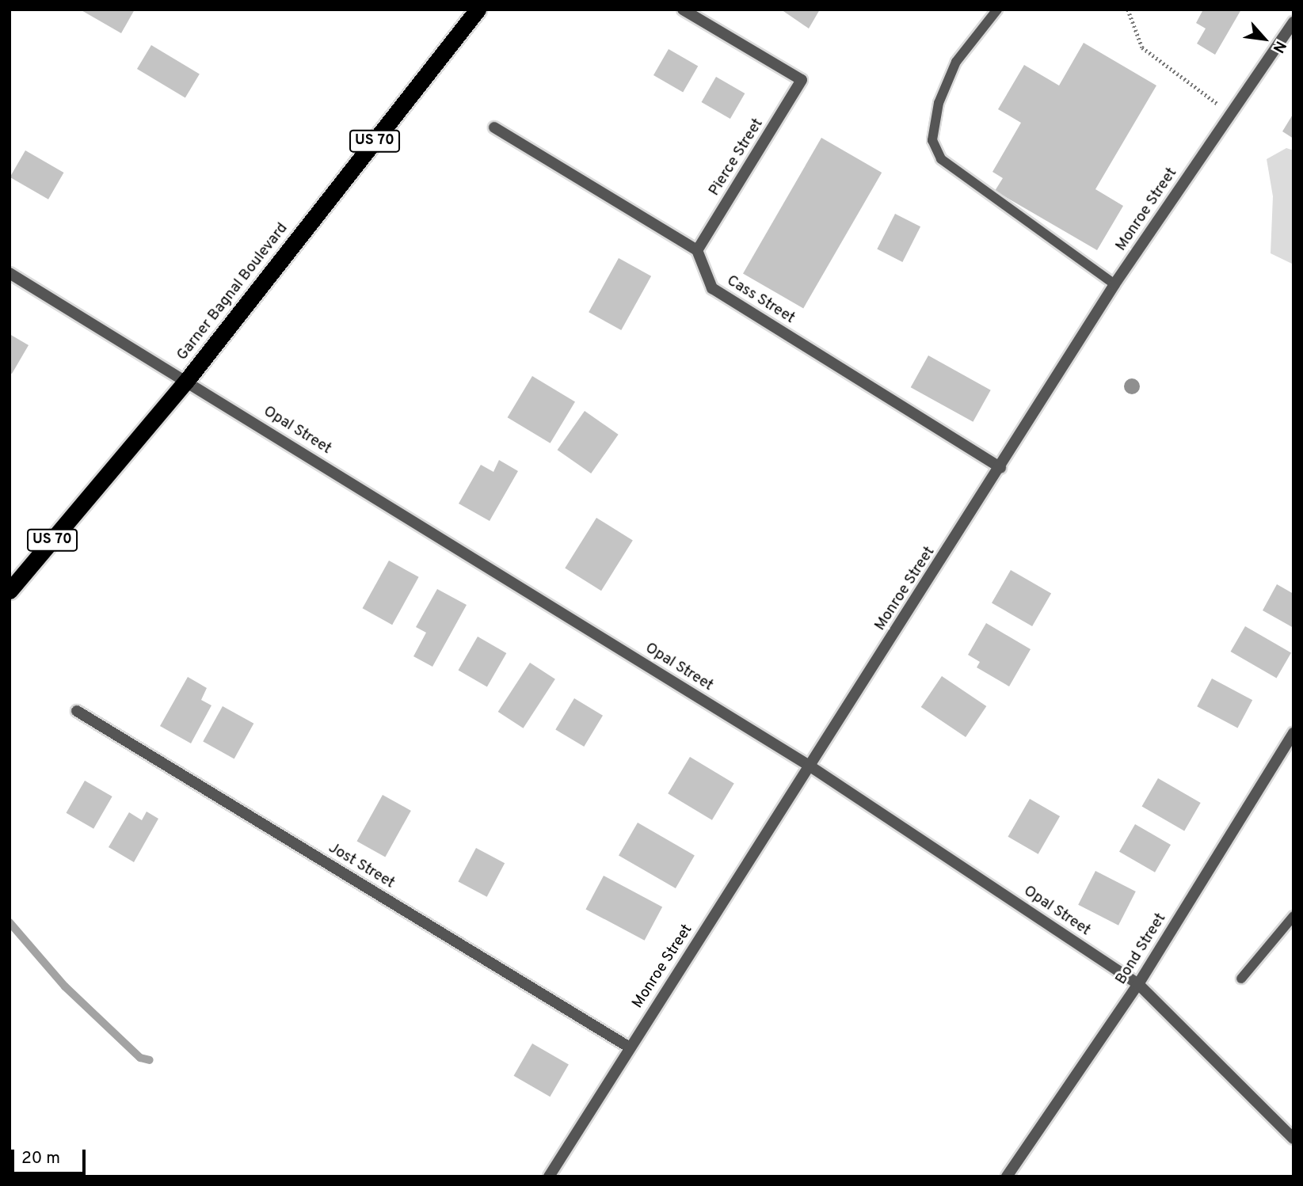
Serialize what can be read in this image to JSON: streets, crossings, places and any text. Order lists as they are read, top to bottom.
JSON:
{
  "streets": {
    "highway": ["US 70", "Garner Bagnal Boulevard"],
    "street": [
      "Pierce Street",
      "Monroe Street",
      "Cass Street",
      "Opal Street",
      "Jost Street",
      "Bond Street"
    ]
  },
  "crossings": [
    ["Pierce Street", "Cass Street"],
    ["Monroe Street", "Cass Street"],
    ["Monroe Street", "Opal Street"],
    ["Monroe Street", "Jost Street"],
    ["Garner Bagnal Boulevard", "Opal Street"],
    ["Opal Street", "Bond Street"]
  ],
  "scale_bar": "20 m",
  "north": "bottom right"
}
